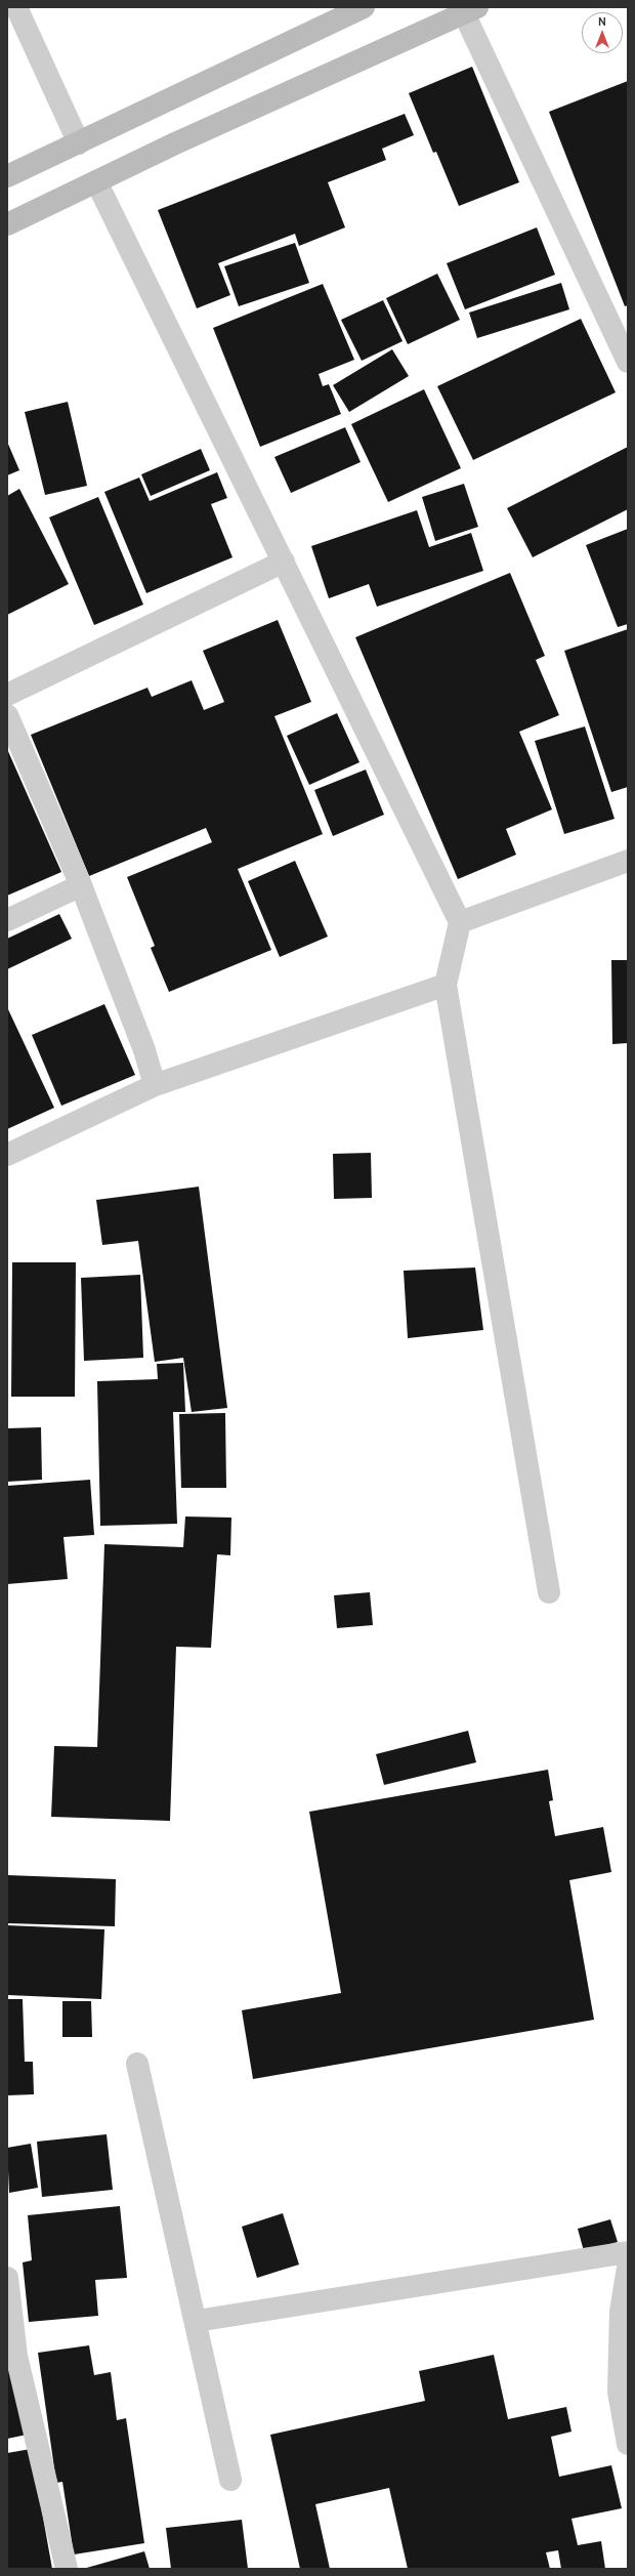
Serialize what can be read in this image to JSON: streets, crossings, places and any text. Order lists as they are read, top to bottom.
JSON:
{
  "north": "top"
}
